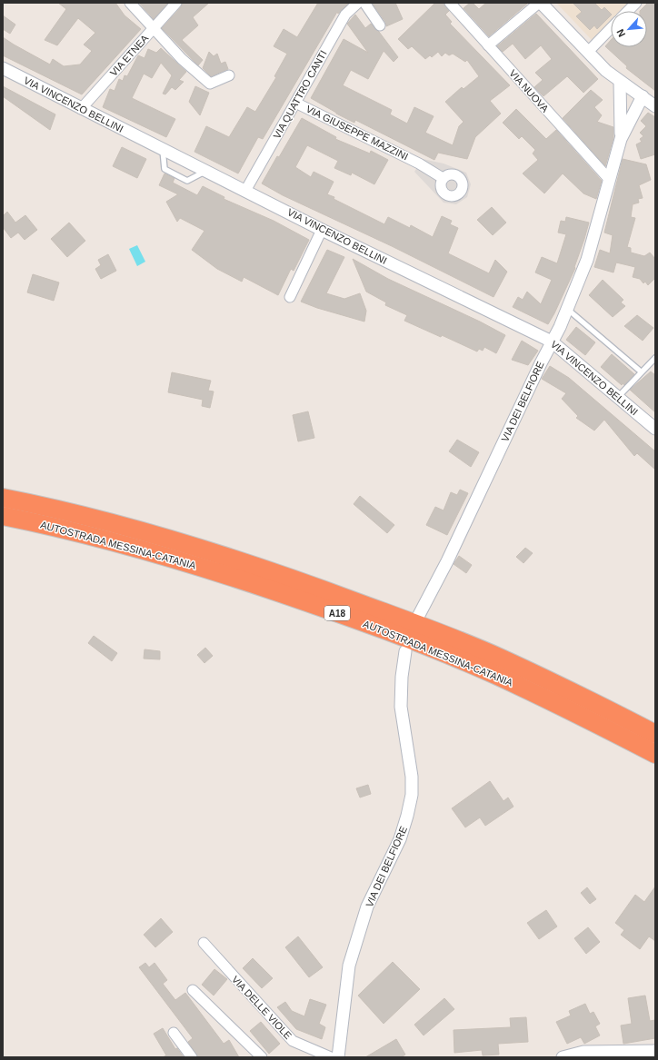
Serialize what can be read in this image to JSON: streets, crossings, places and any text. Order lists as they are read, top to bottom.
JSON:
{
  "streets": {
    "highway": ["AUTOSTRADA MESSINA-CATANIA", "A18"],
    "street": [
      "VIA ETNEA",
      "VIA NUOVA",
      "VIA QUATTRO CANTI",
      "VIA VINCENZO BELLINI",
      "VIA GIUSEPPE MAZZINI",
      "VIA DEI BELFIORE",
      "VIA DELLE VIOLE"
    ]
  },
  "crossings": [
    ["VIA ETNEA", "VIA VINCENZO BELLINI"],
    ["VIA NUOVA", "VIA DEI BELFIORE"],
    ["VIA QUATTRO CANTI", "VIA VINCENZO BELLINI"],
    ["VIA QUATTRO CANTI", "VIA GIUSEPPE MAZZINI"],
    ["VIA VINCENZO BELLINI", "VIA DEI BELFIORE"]
  ],
  "north": "bottom left"
}
